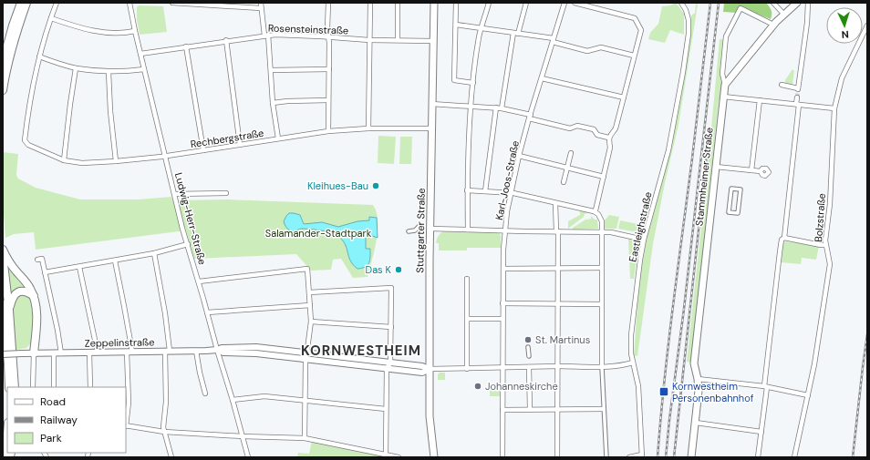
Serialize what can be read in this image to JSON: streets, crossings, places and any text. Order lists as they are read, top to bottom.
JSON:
{
  "streets": {
    "main road": ["Stammheimer Straße", "Stuttgarter Straße"],
    "street": [
      "Rosensteinstraße",
      "Rechbergstraße",
      "Karl-Joos-Straße",
      "Bolzstraße",
      "Ludwig-Herr-Straße",
      "Eastleighstraße",
      "Zeppelinstraße"
    ]
  },
  "crossings": [
    ["Rosensteinstraße", "Ludwig-Herr-Straße"],
    ["Rosensteinstraße", "Stuttgarter Straße"],
    ["Rechbergstraße", "Ludwig-Herr-Straße"],
    ["Rechbergstraße", "Stuttgarter Straße"],
    ["Ludwig-Herr-Straße", "Zeppelinstraße"],
    ["Stuttgarter Straße", "Zeppelinstraße"]
  ],
  "districts": ["KORNWESTHEIM"],
  "parks": ["Salamander-Stadtpark"],
  "places": {
    "other": [
      "Kleihues-Bau",
      "Das K",
      "St. Martinus",
      "Johanneskirche"
    ],
    "transit": ["Kornwestheim Personenbahnhof"]
  },
  "legend": ["Road", "Railway", "Park"],
  "north": "bottom"
}
